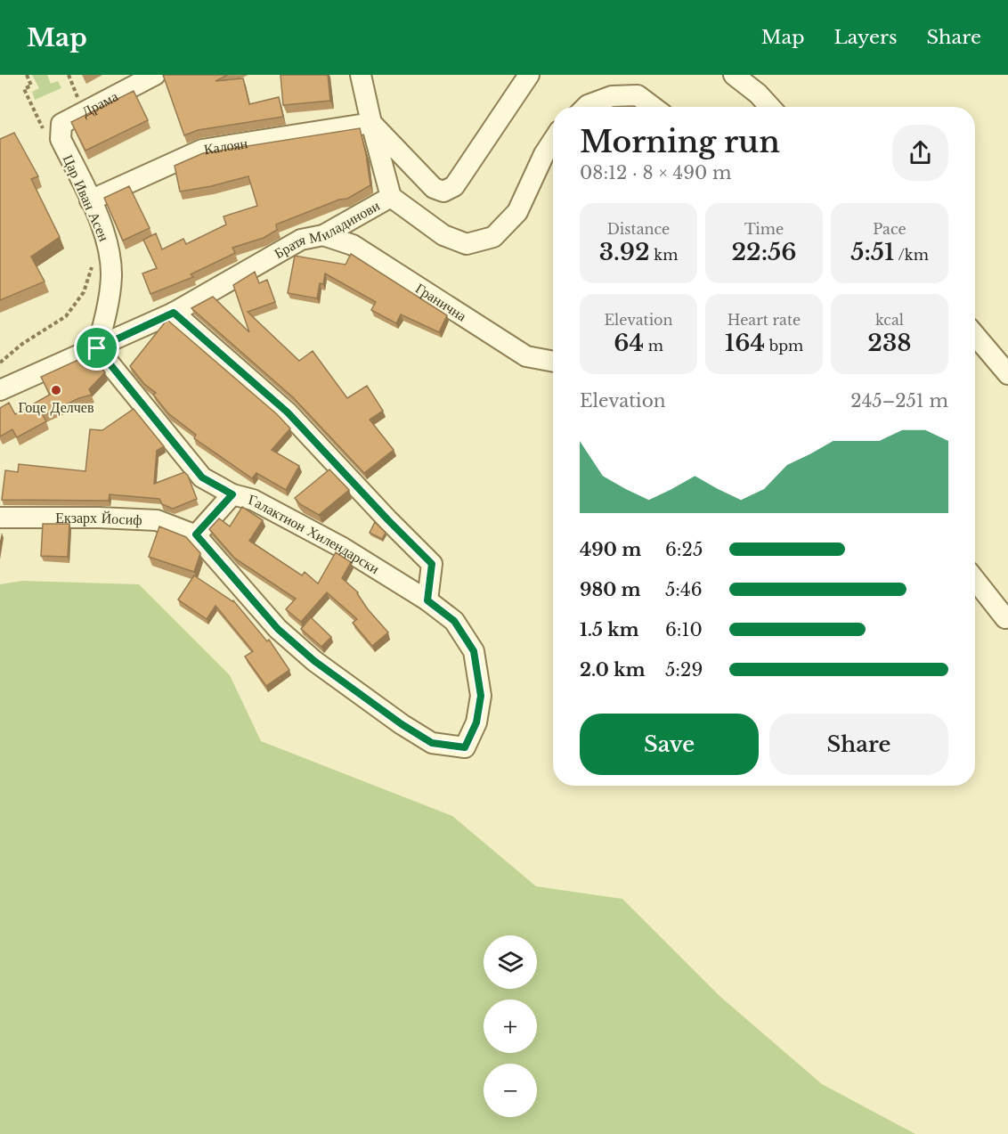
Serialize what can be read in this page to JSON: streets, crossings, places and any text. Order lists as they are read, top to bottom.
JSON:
{
  "streets": {
    "street": [
      "Драма",
      "Калоян",
      "Цар Иван Асен",
      "Братя Миладинови",
      "Гранична",
      "Екзарх Йосиф",
      "Галактион Хилендарски"
    ]
  },
  "crossings": [
    ["Драма", "Цар Иван Асен"],
    ["Калоян", "Цар Иван Асен"],
    ["Калоян", "Братя Миладинови"],
    ["Цар Иван Асен", "Братя Миладинови"],
    ["Цар Иван Асен", "Галактион Хилендарски"],
    ["Братя Миладинови", "Гранична"],
    ["Братя Миладинови", "Галактион Хилендарски"],
    ["Екзарх Йосиф", "Галактион Хилендарски"]
  ],
  "places": ["Гоце Делчев"],
  "page": {
    "header": "Map",
    "nav": ["Map", "Layers", "Share"],
    "heading": ["Morning run", "08:12 · 8 × 490 m"],
    "stats": [
      ["Distance", "3.92 km"],
      ["Time", "22:56"],
      ["Pace", "5:51 /km"],
      ["Elevation", "64 m"],
      ["Heart rate", "164 bpm"],
      ["kcal", "238"]
    ],
    "chart": ["Elevation", "245–251 m"],
    "list": [
      {
        "name": "490 m",
        "note": "6:25"
      },
      {
        "name": "980 m",
        "note": "5:46"
      },
      {
        "name": "1.5 km",
        "note": "6:10"
      },
      {
        "name": "2.0 km",
        "note": "5:29"
      }
    ],
    "buttons": ["Save", "Share"],
    "map_buttons": ["+", "−"]
  }
}
